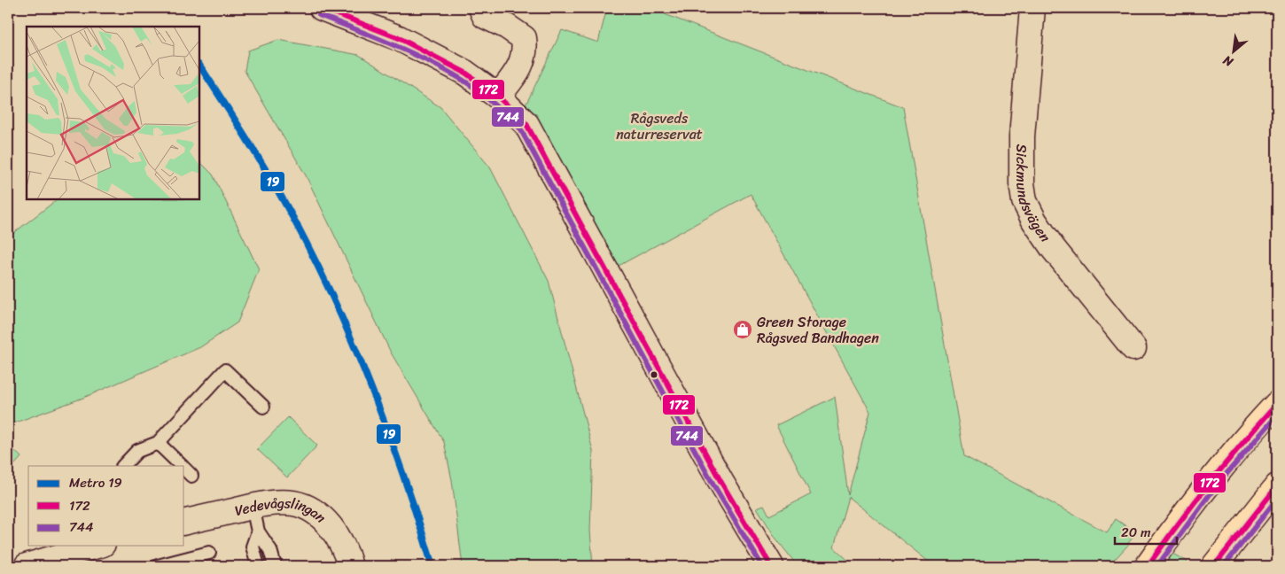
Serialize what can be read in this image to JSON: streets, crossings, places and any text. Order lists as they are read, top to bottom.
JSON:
{
  "streets": {
    "street": ["Sickmundsvägen", "Vedevågslingan"]
  },
  "parks": ["Rågsveds naturreservat"],
  "places": {
    "shop": ["Green Storage Rågsved Bandhagen"]
  },
  "lines": ["transit line 172", "transit line 744", "metro line 19"],
  "legend": ["Metro 19", "172", "744"],
  "scale_bar": "20 m",
  "north": "bottom left"
}
